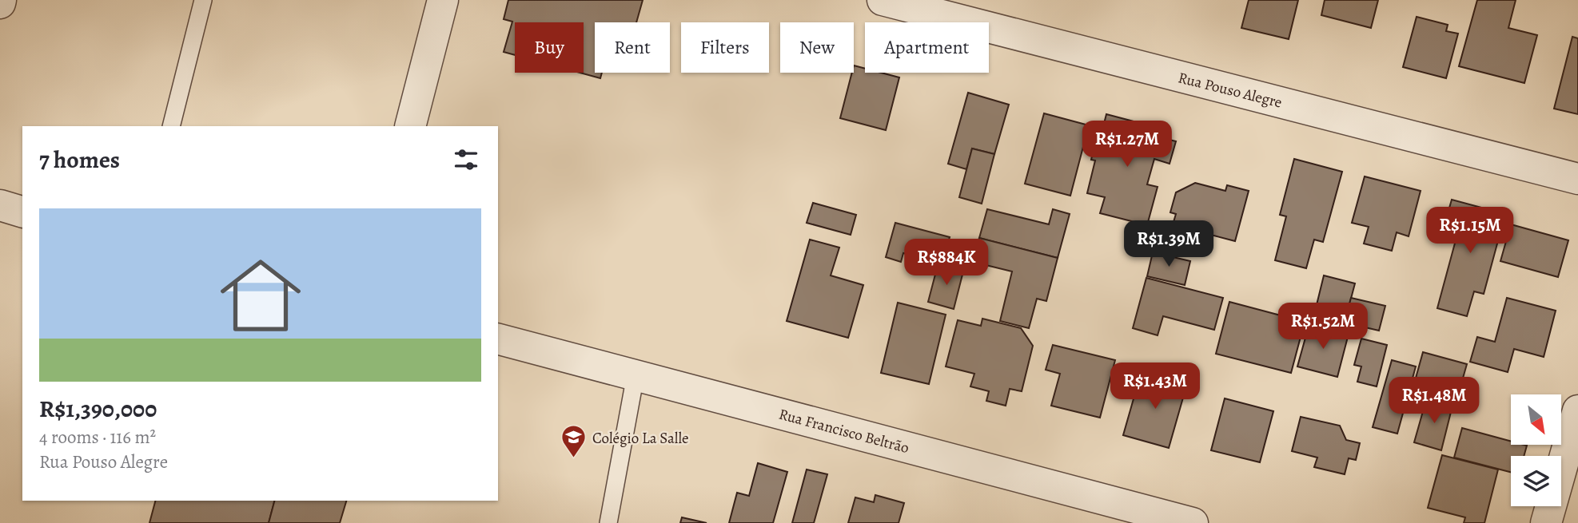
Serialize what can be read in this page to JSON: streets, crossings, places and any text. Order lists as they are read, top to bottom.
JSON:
{
  "streets": {
    "street": ["Rua Pouso Alegre", "Rua Francisco Beltrão"]
  },
  "places": {
    "school or university": ["Colégio La Salle"]
  },
  "north": "bottom right",
  "page": {
    "chip": [
      "Buy",
      "Rent",
      "Filters",
      "New",
      "Apartment"
    ],
    "price": [
      "R$1.27M",
      "R$1.15M",
      "R$1.39M",
      "R$884K",
      "R$1.52M",
      "R$1.43M",
      "R$1.48M"
    ],
    "heading": "7 homes",
    "list": [
      {
        "name": "R$1,390,000",
        "note": "4 rooms · 116 m² · Rua Pouso Alegre"
      }
    ]
  }
}
